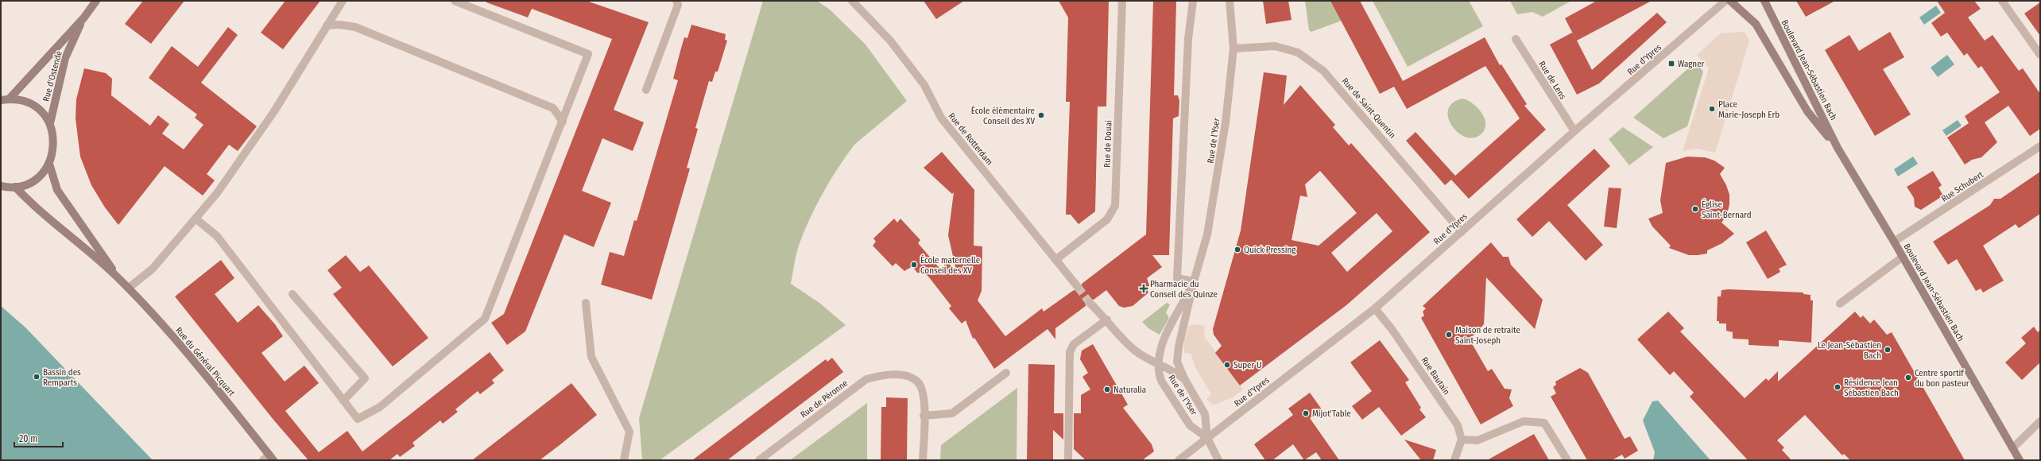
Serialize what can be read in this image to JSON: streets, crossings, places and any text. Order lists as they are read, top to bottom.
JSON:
{
  "streets": {
    "main road": ["Boulevard Jean-Sébastien Bach", "Rue d'Ostende", "Rue du Général Picquart"],
    "street": [
      "Rue d'Ypres",
      "Rue de Lens",
      "Rue de Saint-Quentin",
      "Rue de Rotterdam",
      "Rue de l'Yser",
      "Rue de Douai",
      "Rue Schubert",
      "Rue Bautain",
      "Rue de Péronne"
    ]
  },
  "crossings": [
    ["Rue d'Ypres", "Rue de Lens"],
    ["Rue d'Ypres", "Rue de Saint-Quentin"],
    ["Rue d'Ypres", "Rue de l'Yser"],
    ["Rue d'Ypres", "Rue Bautain"],
    ["Boulevard Jean-Sébastien Bach", "Rue Schubert"],
    ["Rue de Saint-Quentin", "Rue de l'Yser"],
    ["Rue de Rotterdam", "Rue de Douai"]
  ],
  "places": {
    "transit": ["Wagner"],
    "other": [
      "Place Marie-Joseph Erb",
      "École élémentaire Conseil des XV",
      "Église Saint-Bernard",
      "Quick Pressing",
      "École maternelle Conseil des XV",
      "Maison de retraite Saint-Joseph",
      "Le Jean-Sébastien Bach",
      "Super U",
      "Bassin des Remparts",
      "Centre sportif du bon pasteur",
      "Résidence Jean Sébastien Bach",
      "Naturalia",
      "Mijot'Table"
    ],
    "health": ["Pharmacie du Conseil des Quinze"]
  },
  "scale_bar": "20 m"
}
